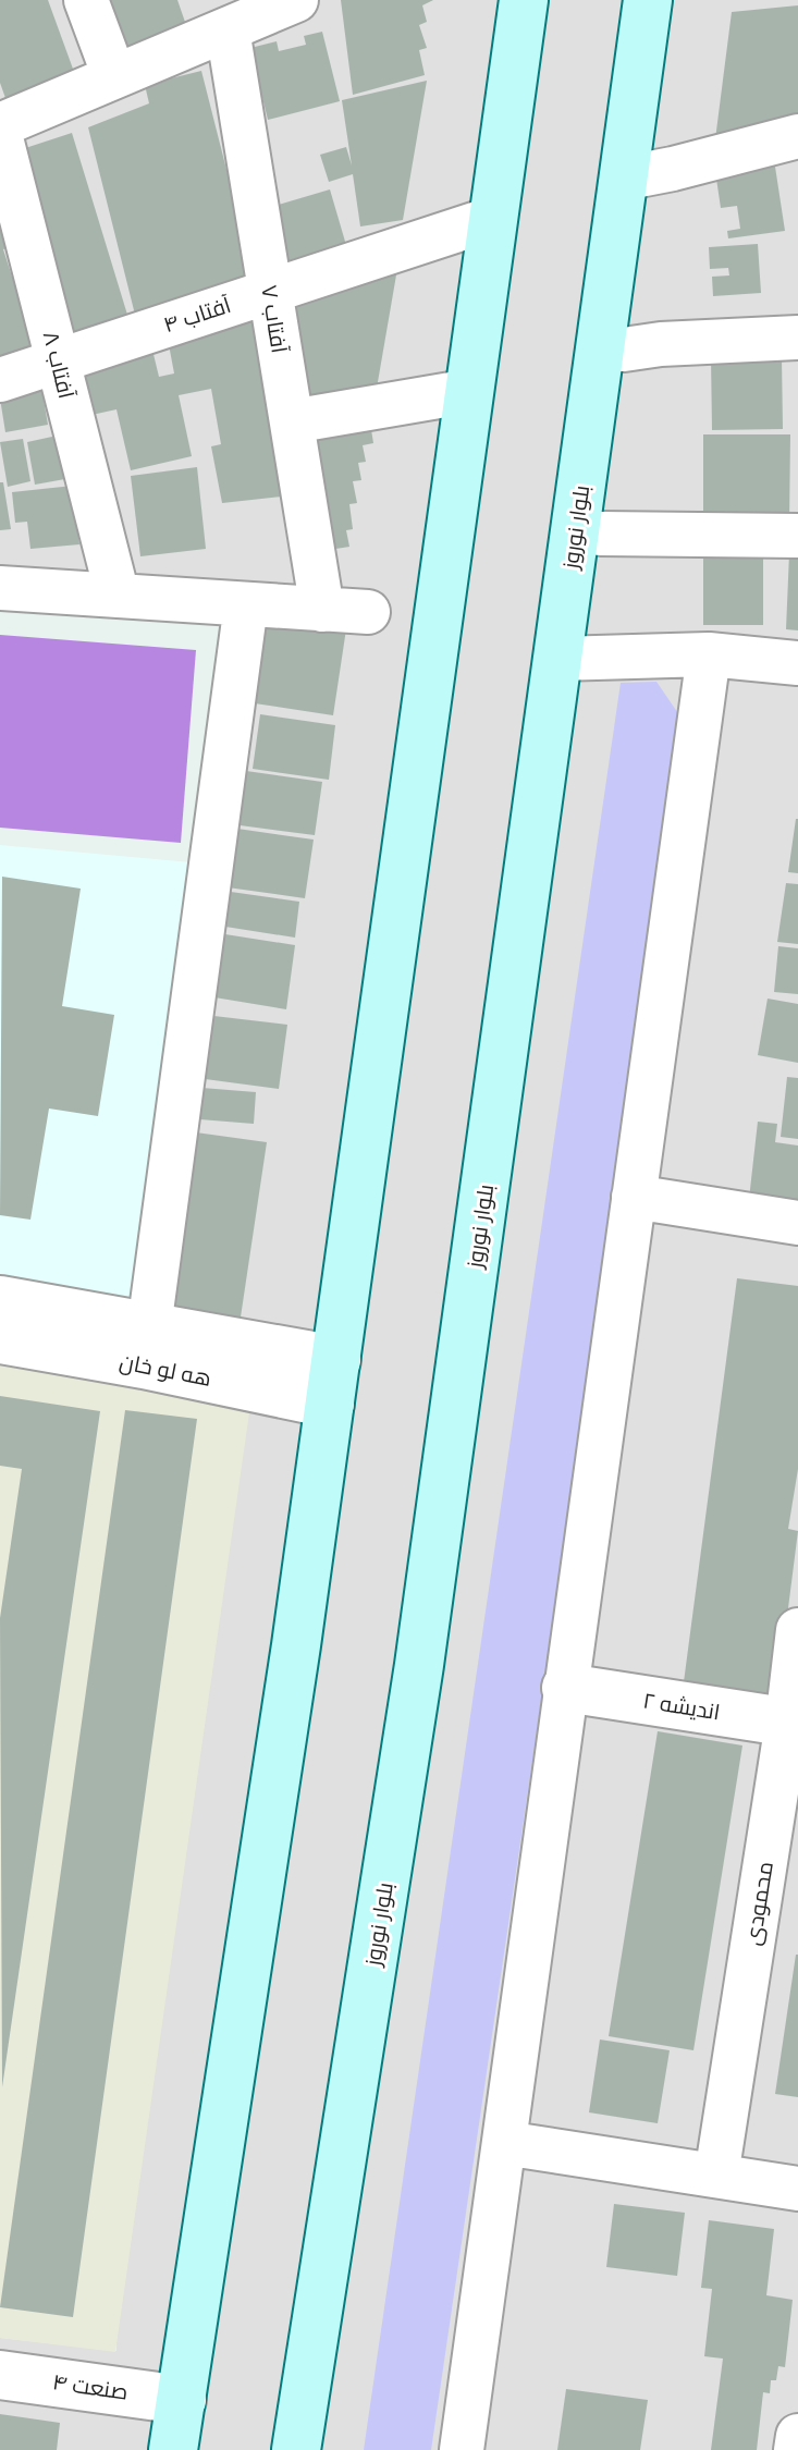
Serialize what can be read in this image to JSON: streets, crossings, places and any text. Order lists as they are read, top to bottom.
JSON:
{
  "streets": {
    "main road": ["بلوار نوروز"],
    "street": [
      "آفتاب ۴",
      "آفتاب ۷",
      "آفتاب ۸",
      "هه لو خان",
      "اندیشه ۲",
      "محمودی",
      "صنعت ۴"
    ]
  },
  "crossings": [
    ["آفتاب ۴", "آفتاب ۷"],
    ["آفتاب ۴", "آفتاب ۸"],
    ["اندیشه ۲", "محمودی"]
  ]
}
